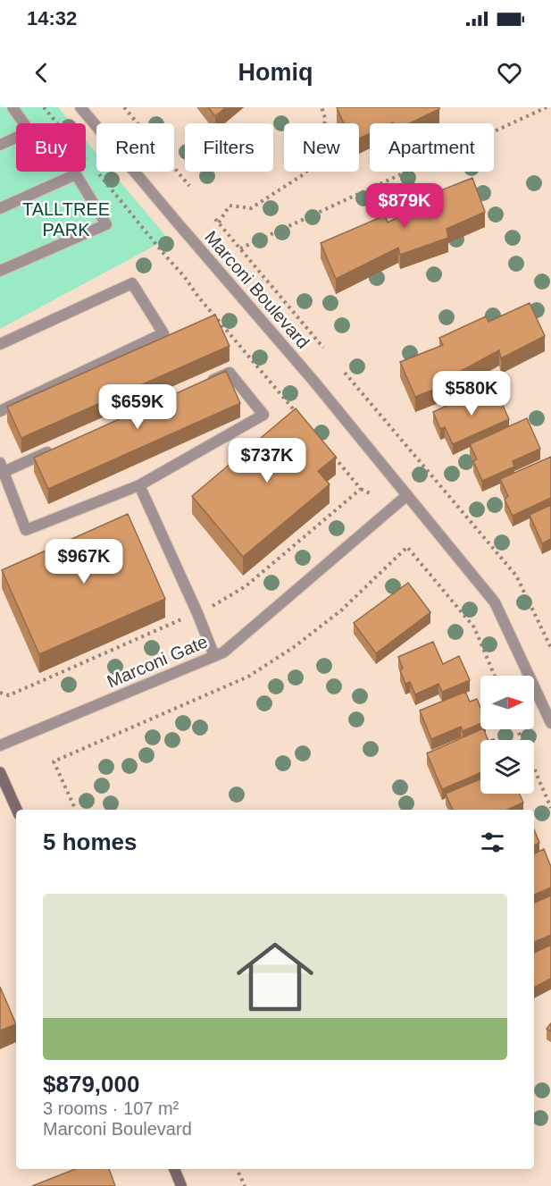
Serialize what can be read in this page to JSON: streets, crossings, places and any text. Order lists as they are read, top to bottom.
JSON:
{
  "streets": {
    "street": ["Marconi Boulevard", "Marconi Gate"]
  },
  "crossings": [
    ["Marconi Boulevard", "Marconi Gate"]
  ],
  "parks": ["TALLTREE PARK"],
  "north": "right",
  "page": {
    "status": "14:32",
    "header": "Homiq",
    "chip": [
      "Buy",
      "Rent",
      "Filters",
      "New",
      "Apartment"
    ],
    "price": [
      "$879K",
      "$580K",
      "$659K",
      "$737K",
      "$967K"
    ],
    "heading": "5 homes",
    "list": [
      {
        "name": "$879,000",
        "note": "3 rooms · 107 m² · Marconi Boulevard"
      }
    ]
  }
}
